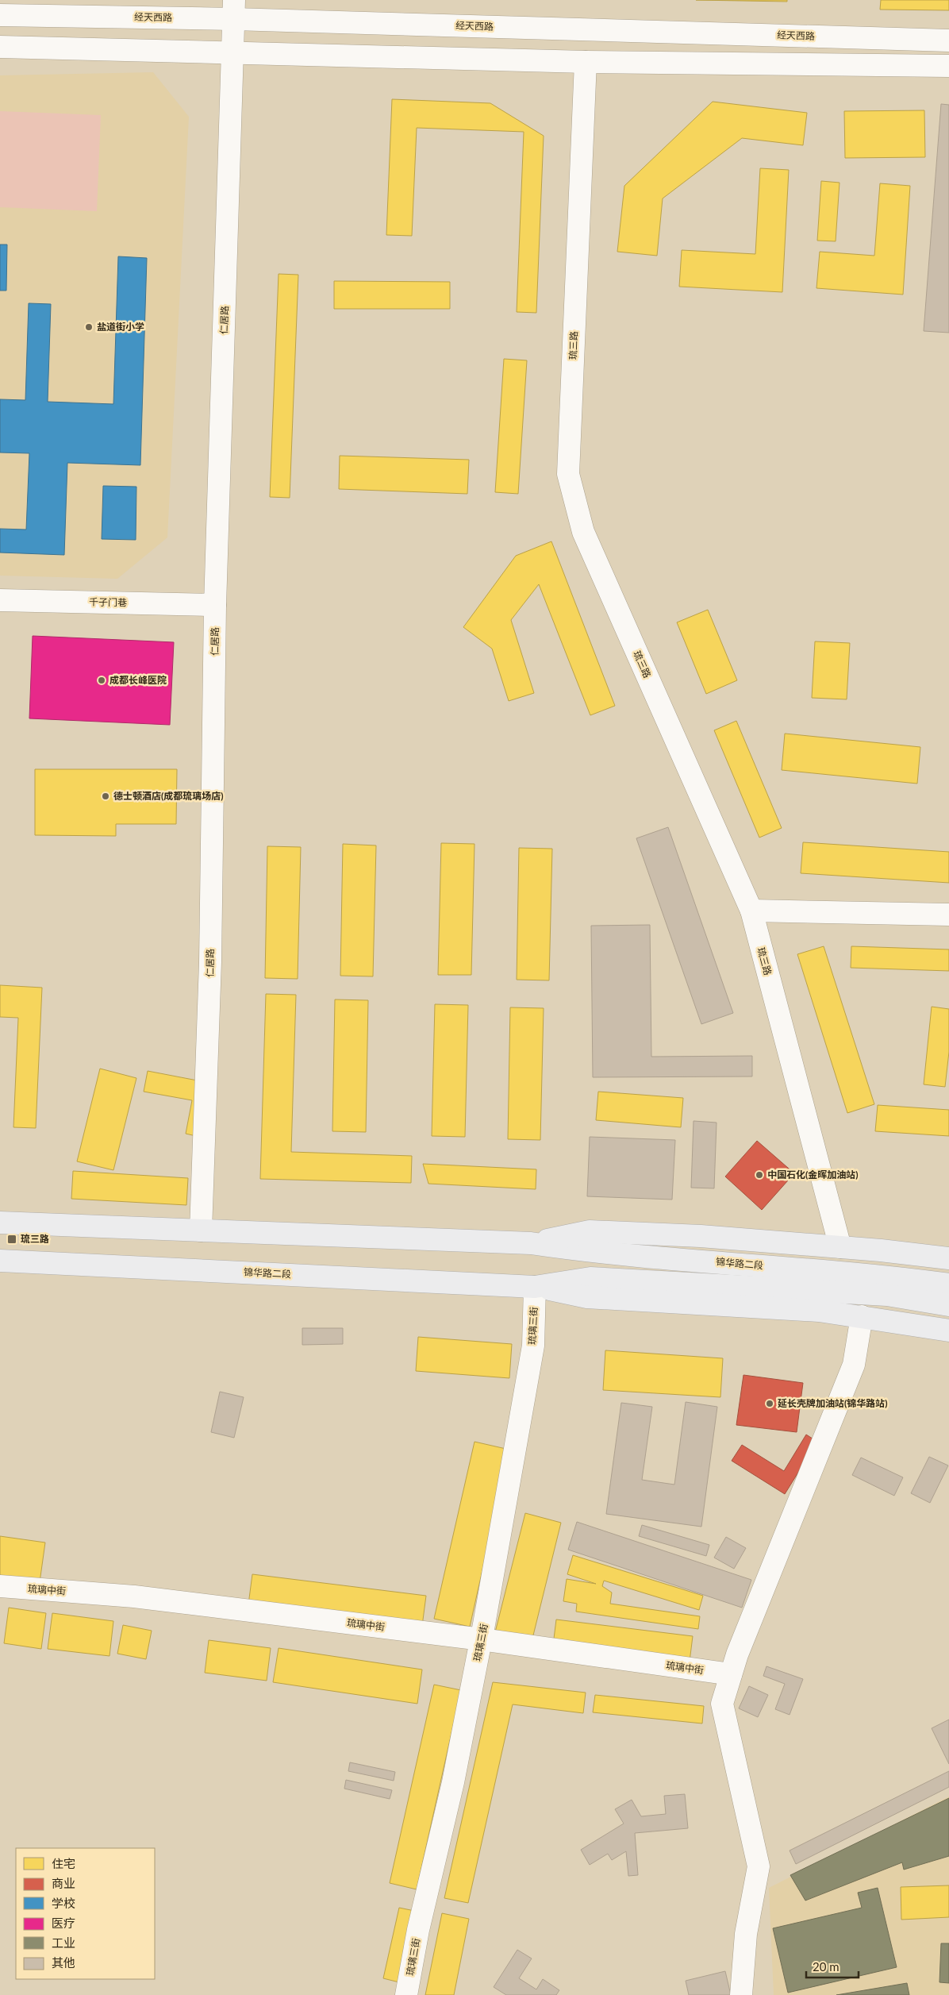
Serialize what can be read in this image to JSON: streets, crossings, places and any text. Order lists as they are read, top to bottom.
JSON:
{
  "streets": {
    "main road": ["锦华路二段"],
    "street": [
      "经天西路",
      "仁居路",
      "琉三路",
      "千子门巷",
      "琉璃三街",
      "琉璃中街"
    ]
  },
  "crossings": [
    ["经天西路", "仁居路"],
    ["仁居路", "千子门巷"],
    ["仁居路", "锦华路二段"],
    ["琉三路", "锦华路二段"],
    ["锦华路二段", "琉璃三街"],
    ["琉璃三街", "琉璃中街"]
  ],
  "places": {
    "other": [
      "盐道街小学",
      "成都长峰医院",
      "德士顿酒店(成都琉璃场店)",
      "中国石化(金晖加油站)",
      "延长壳牌加油站(锦华路站)"
    ],
    "transit": ["琉三路"]
  },
  "legend": [
    "住宅",
    "商业",
    "学校",
    "医疗",
    "工业",
    "其他"
  ],
  "scale_bar": "20 m"
}
